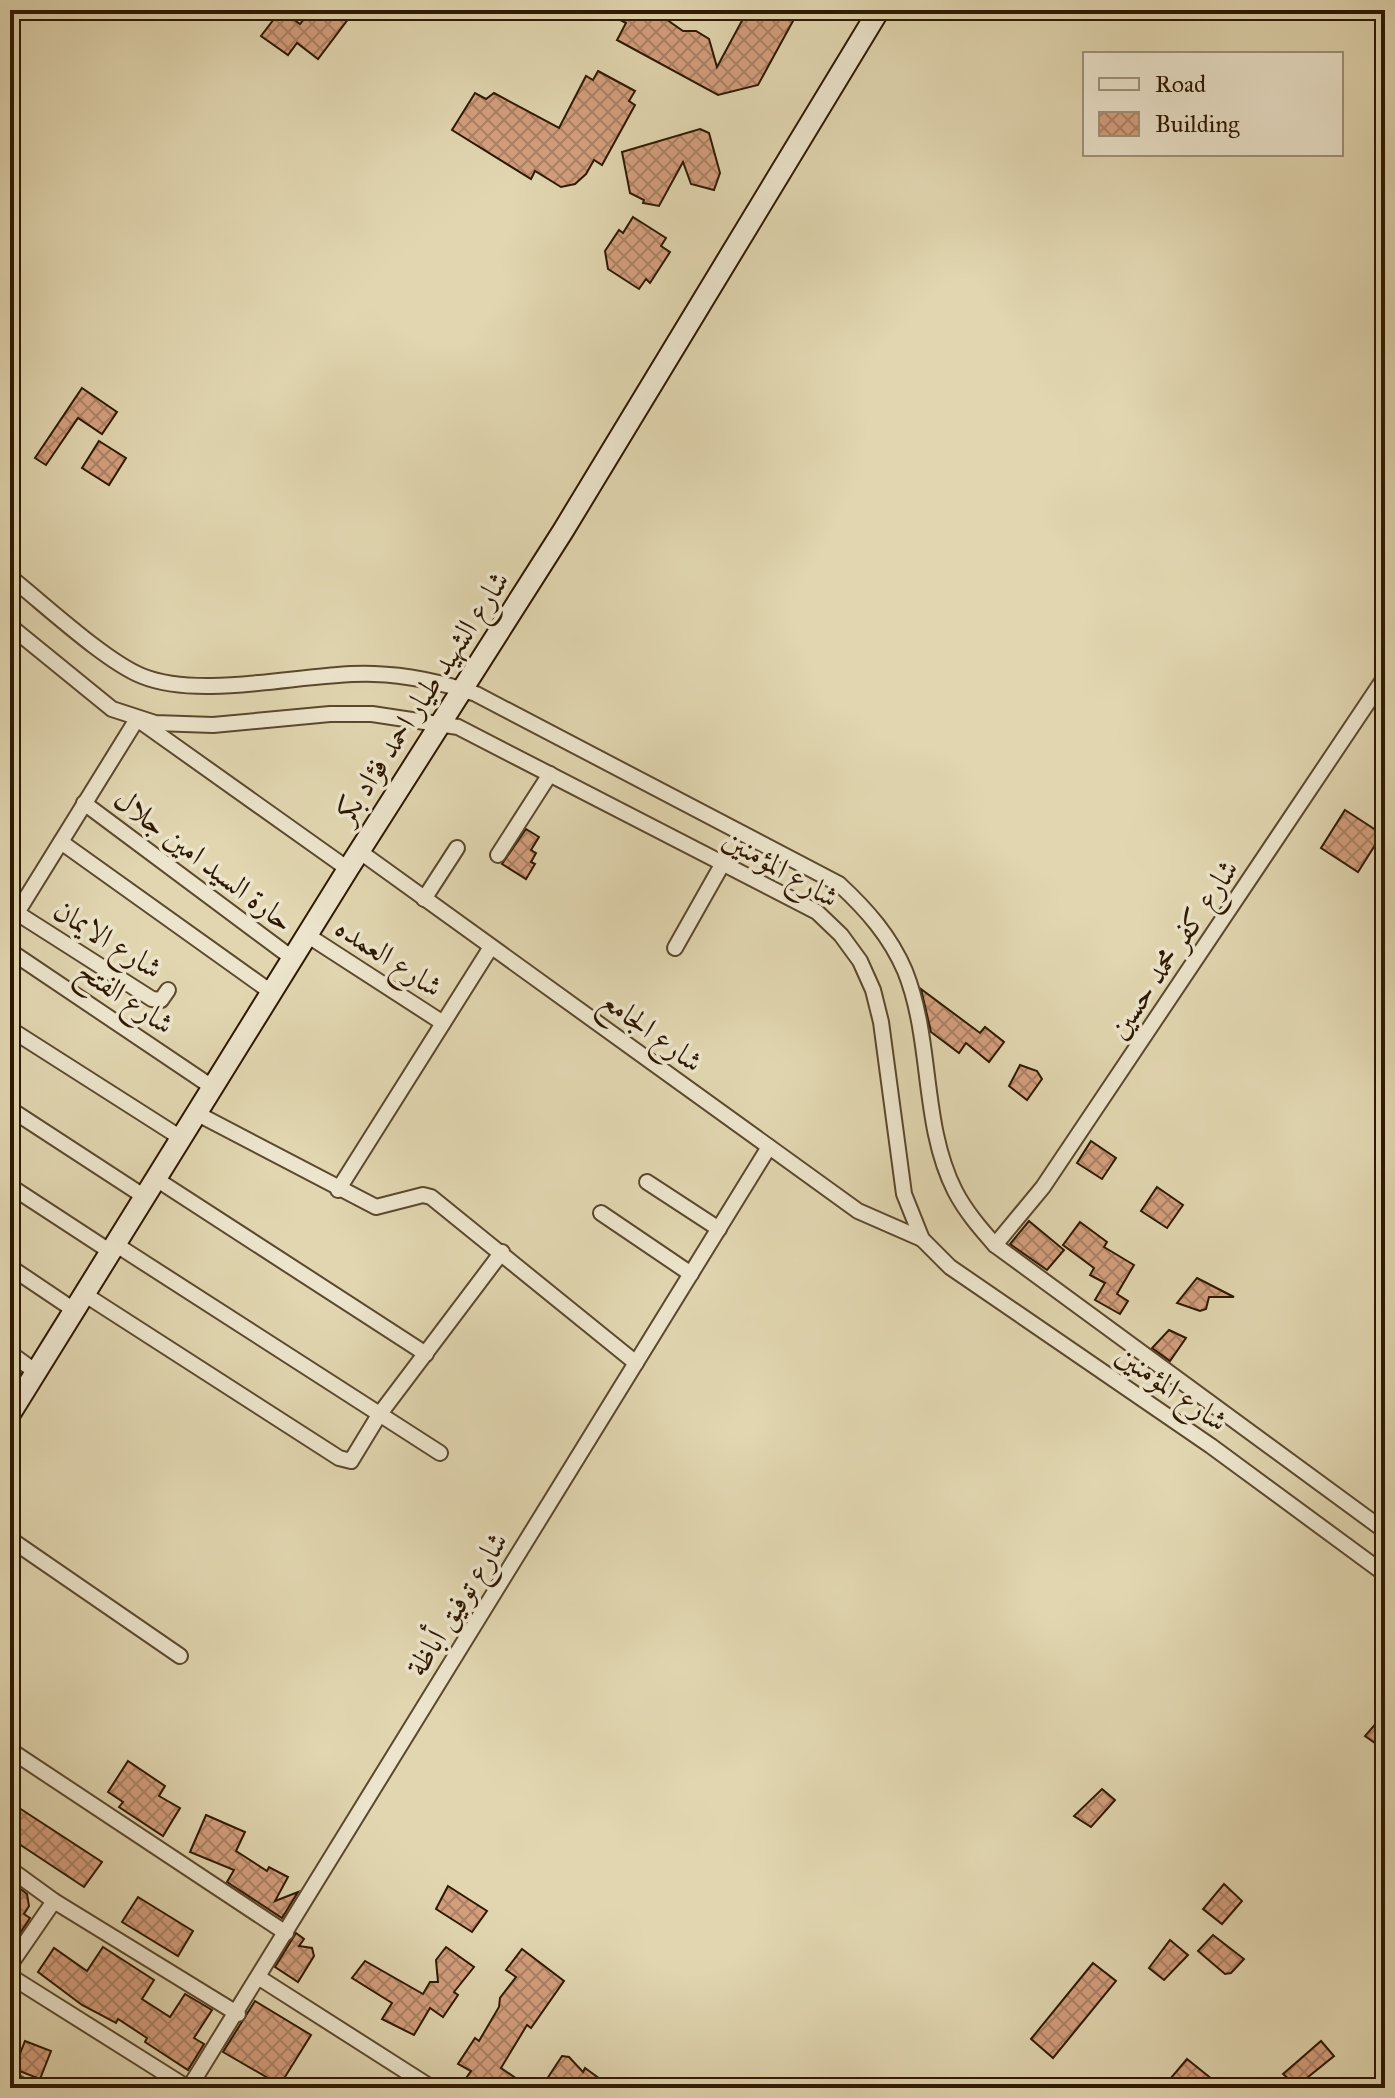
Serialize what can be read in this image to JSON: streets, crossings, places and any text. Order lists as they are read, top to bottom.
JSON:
{
  "streets": {
    "street": [
      "شارع الشهيد طيار احمد فؤاد بكر",
      "حارة السيد امين جلال",
      "شارع المؤمنين",
      "شارع الايمان",
      "شارع كفر محمد حسين",
      "شارع العمده",
      "شارع الفتح",
      "شارع الجامع",
      "شارع توفيق أباظة"
    ]
  },
  "crossings": [
    ["شارع الشهيد طيار احمد فؤاد بكر", "حارة السيد امين جلال"],
    ["شارع الشهيد طيار احمد فؤاد بكر", "شارع المؤمنين"],
    ["شارع الشهيد طيار احمد فؤاد بكر", "شارع العمده"],
    ["شارع الشهيد طيار احمد فؤاد بكر", "شارع الفتح"],
    ["شارع الشهيد طيار احمد فؤاد بكر", "شارع الجامع"],
    ["شارع المؤمنين", "شارع كفر محمد حسين"],
    ["شارع المؤمنين", "شارع الجامع"],
    ["شارع الجامع", "شارع توفيق أباظة"]
  ],
  "legend": ["Road", "Building"]
}
